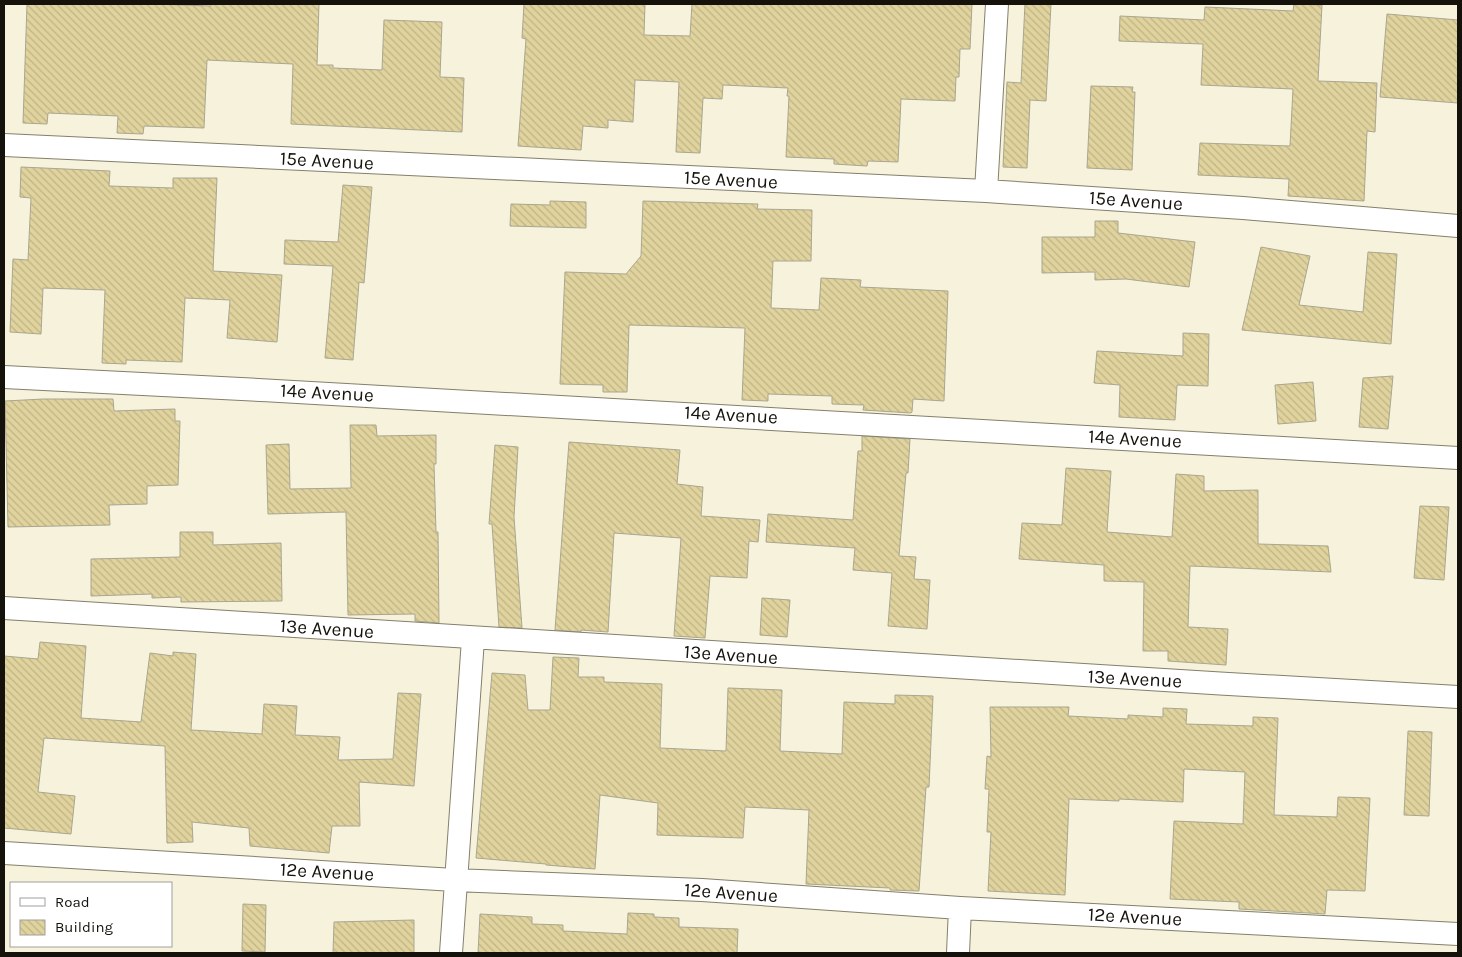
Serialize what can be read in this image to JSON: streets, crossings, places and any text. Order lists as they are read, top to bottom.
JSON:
{
  "streets": {
    "street": [
      "15e Avenue",
      "14e Avenue",
      "13e Avenue",
      "12e Avenue"
    ]
  },
  "legend": ["Road", "Building"]
}
